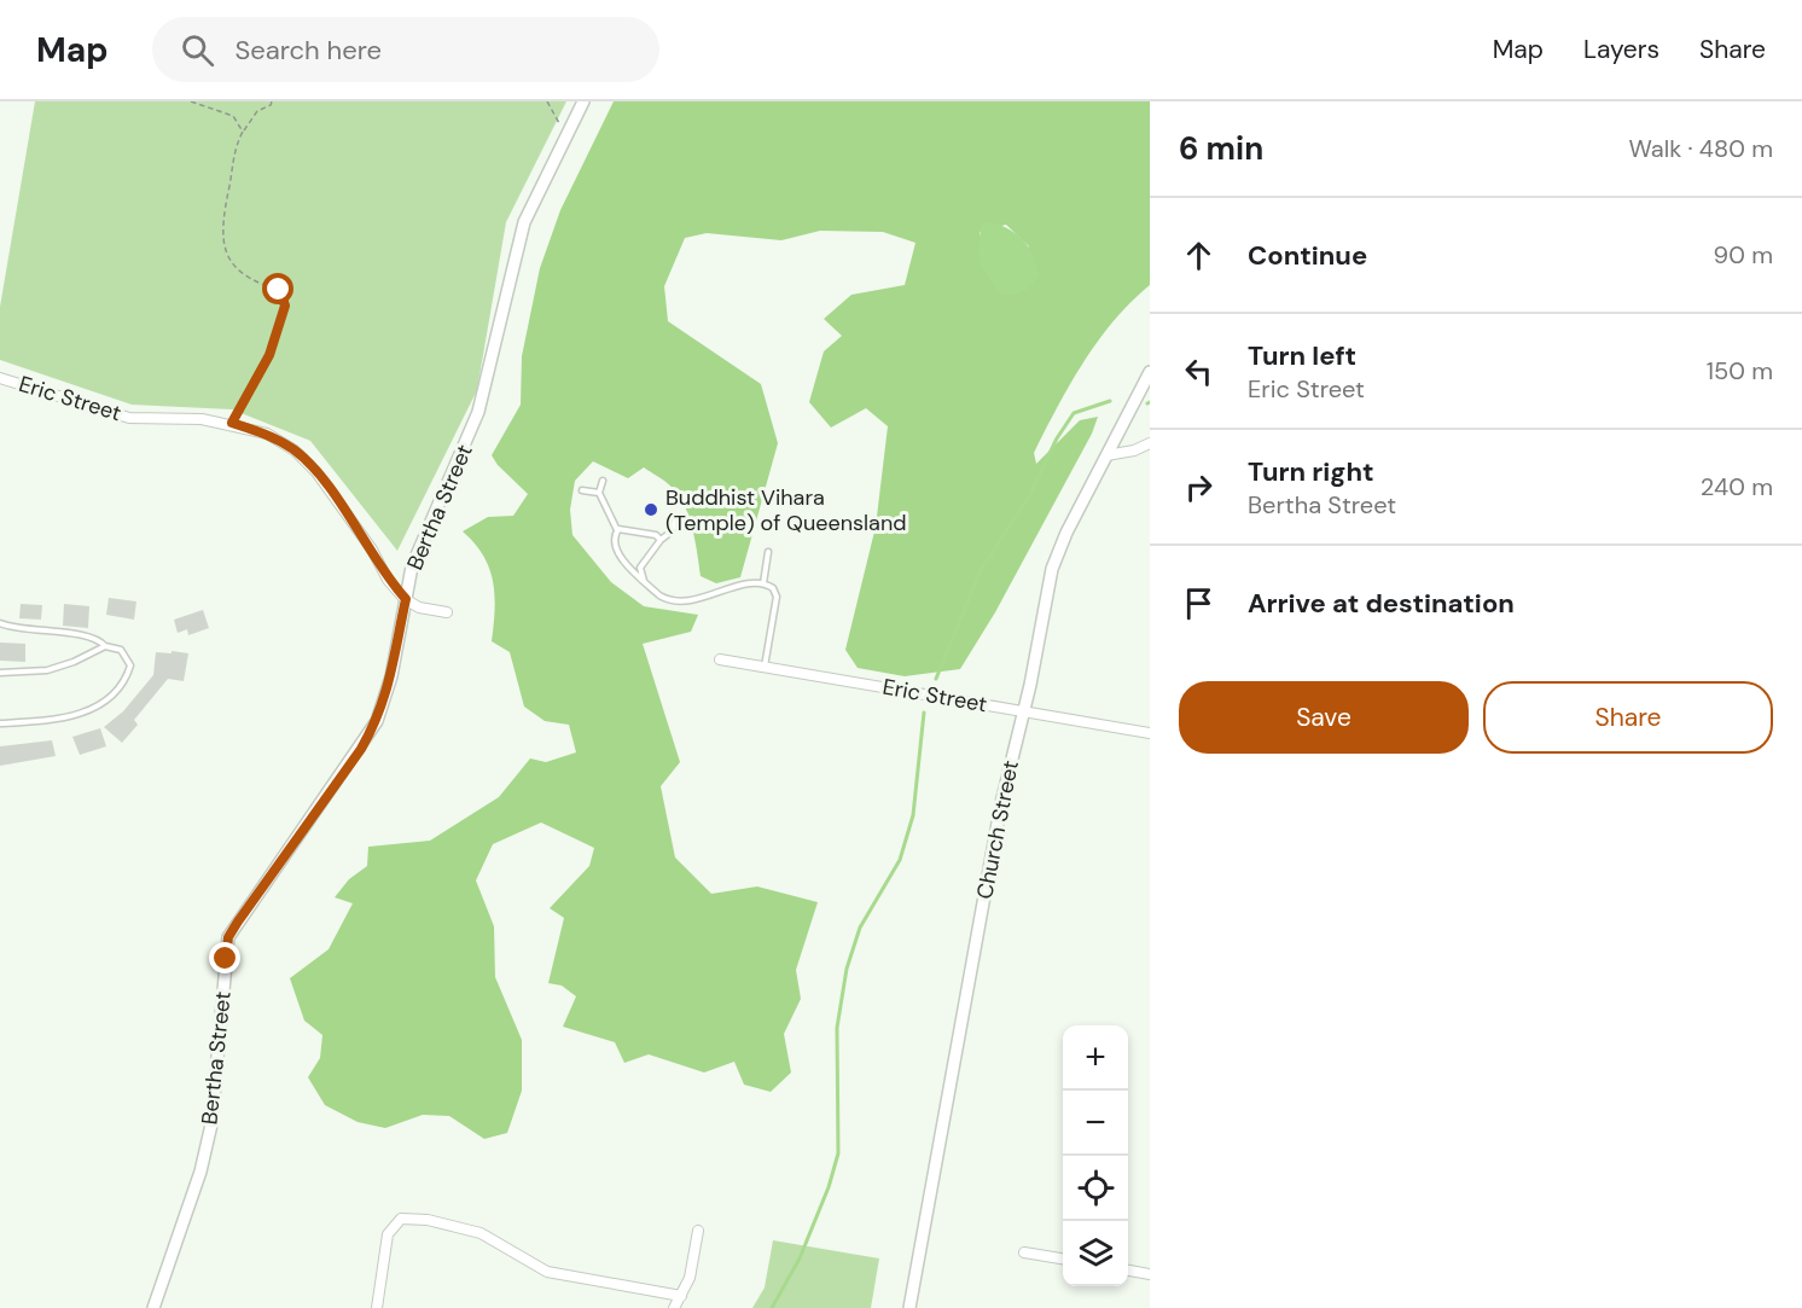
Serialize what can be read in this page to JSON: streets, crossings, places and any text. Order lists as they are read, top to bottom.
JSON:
{
  "streets": {
    "street": ["Eric Street", "Bertha Street", "Church Street"]
  },
  "crossings": [
    ["Eric Street", "Bertha Street"],
    ["Eric Street", "Church Street"]
  ],
  "places": ["Buddhist Vihara (Temple) of Queensland"],
  "page": {
    "header": "Map",
    "search": "Search here",
    "nav": ["Map", "Layers", "Share"],
    "heading": ["6 min", "Walk · 480 m"],
    "list": [
      ["Continue", "90 m"],
      ["Turn left", "Eric Street", "150 m"],
      ["Turn right", "Bertha Street", "240 m"],
      "Arrive at destination"
    ],
    "buttons": ["Save", "Share"],
    "map_buttons": ["+", "−"]
  }
}
